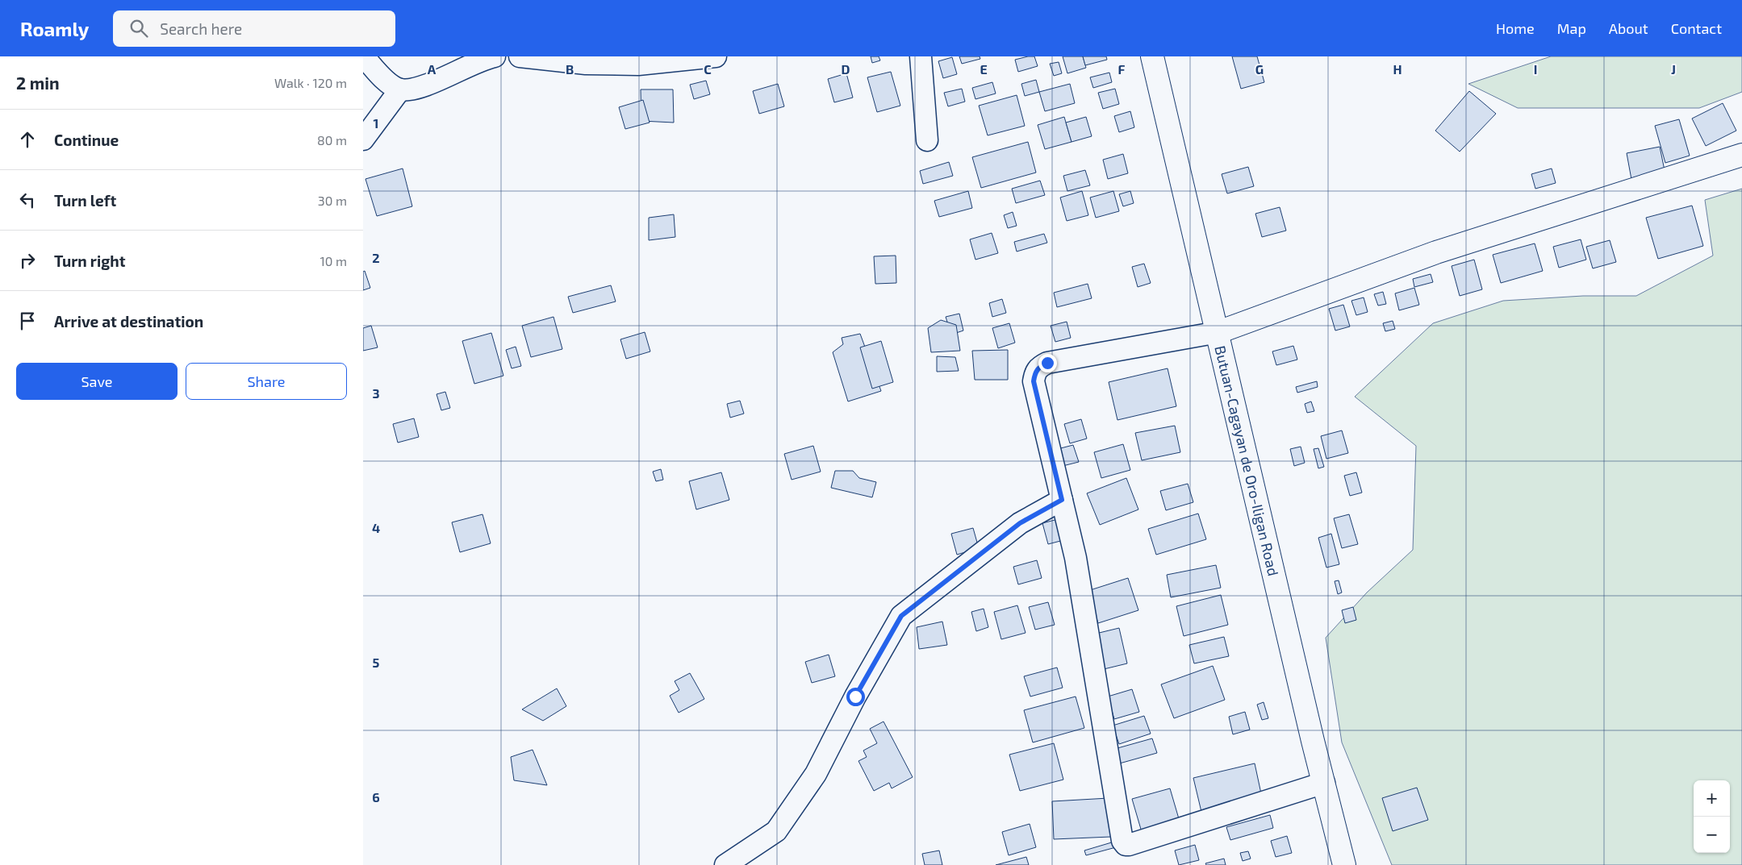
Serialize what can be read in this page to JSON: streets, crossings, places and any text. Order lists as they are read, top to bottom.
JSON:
{
  "streets": {
    "main road": ["Butuan-Cagayan de Oro-Iligan Road"]
  },
  "page": {
    "header": "Roamly",
    "search": "Search here",
    "nav": [
      "Home",
      "Map",
      "About",
      "Contact"
    ],
    "heading": ["2 min", "Walk · 120 m"],
    "list": [
      ["Continue", "80 m"],
      ["Turn left", "30 m"],
      ["Turn right", "10 m"],
      "Arrive at destination"
    ],
    "buttons": ["Save", "Share"],
    "map_buttons": ["+", "−"]
  },
  "grid": {
    "columns": [
      "A",
      "B",
      "C",
      "D",
      "E",
      "F",
      "G",
      "H",
      "I",
      "J"
    ],
    "rows": [
      "1",
      "2",
      "3",
      "4",
      "5",
      "6"
    ]
  }
}
